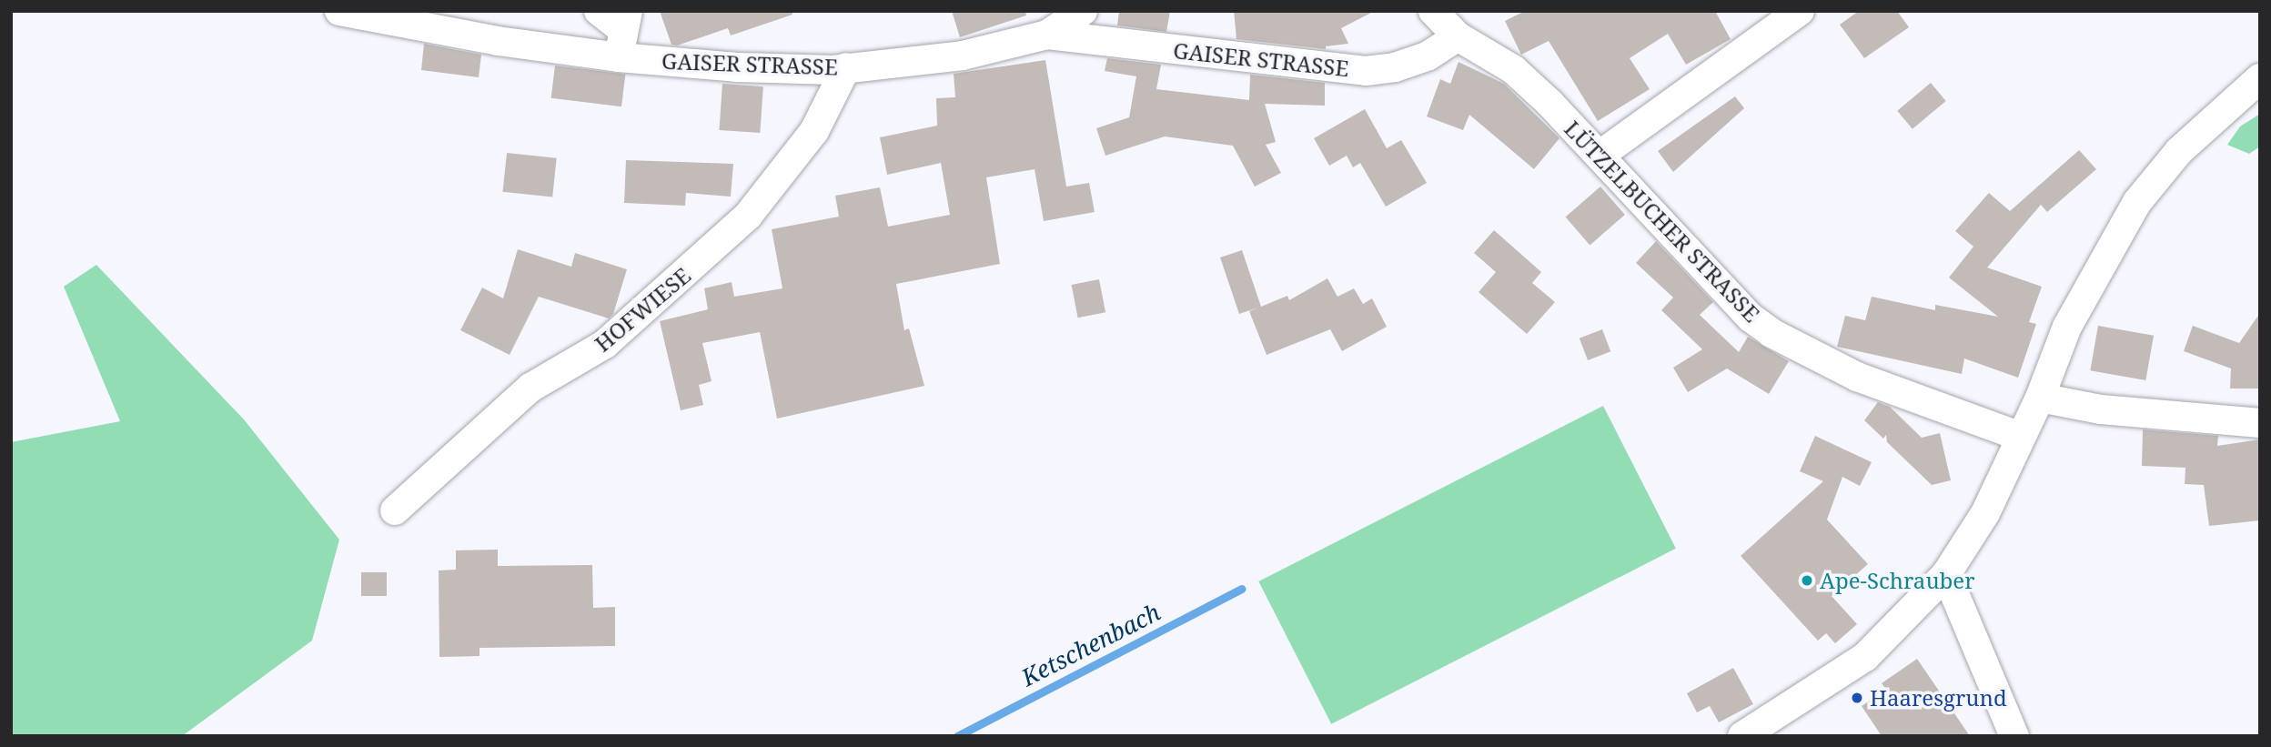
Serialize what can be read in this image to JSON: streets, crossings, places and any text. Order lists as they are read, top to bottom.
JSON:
{
  "streets": {
    "street": ["GAISER STRASSE", "LÜTZELBUCHER STRASSE", "HOFWIESE"]
  },
  "crossings": [
    ["GAISER STRASSE", "LÜTZELBUCHER STRASSE"],
    ["GAISER STRASSE", "HOFWIESE"]
  ],
  "water": ["Ketschenbach"],
  "places": ["Ape-Schrauber", "Haaresgrund"]
}
